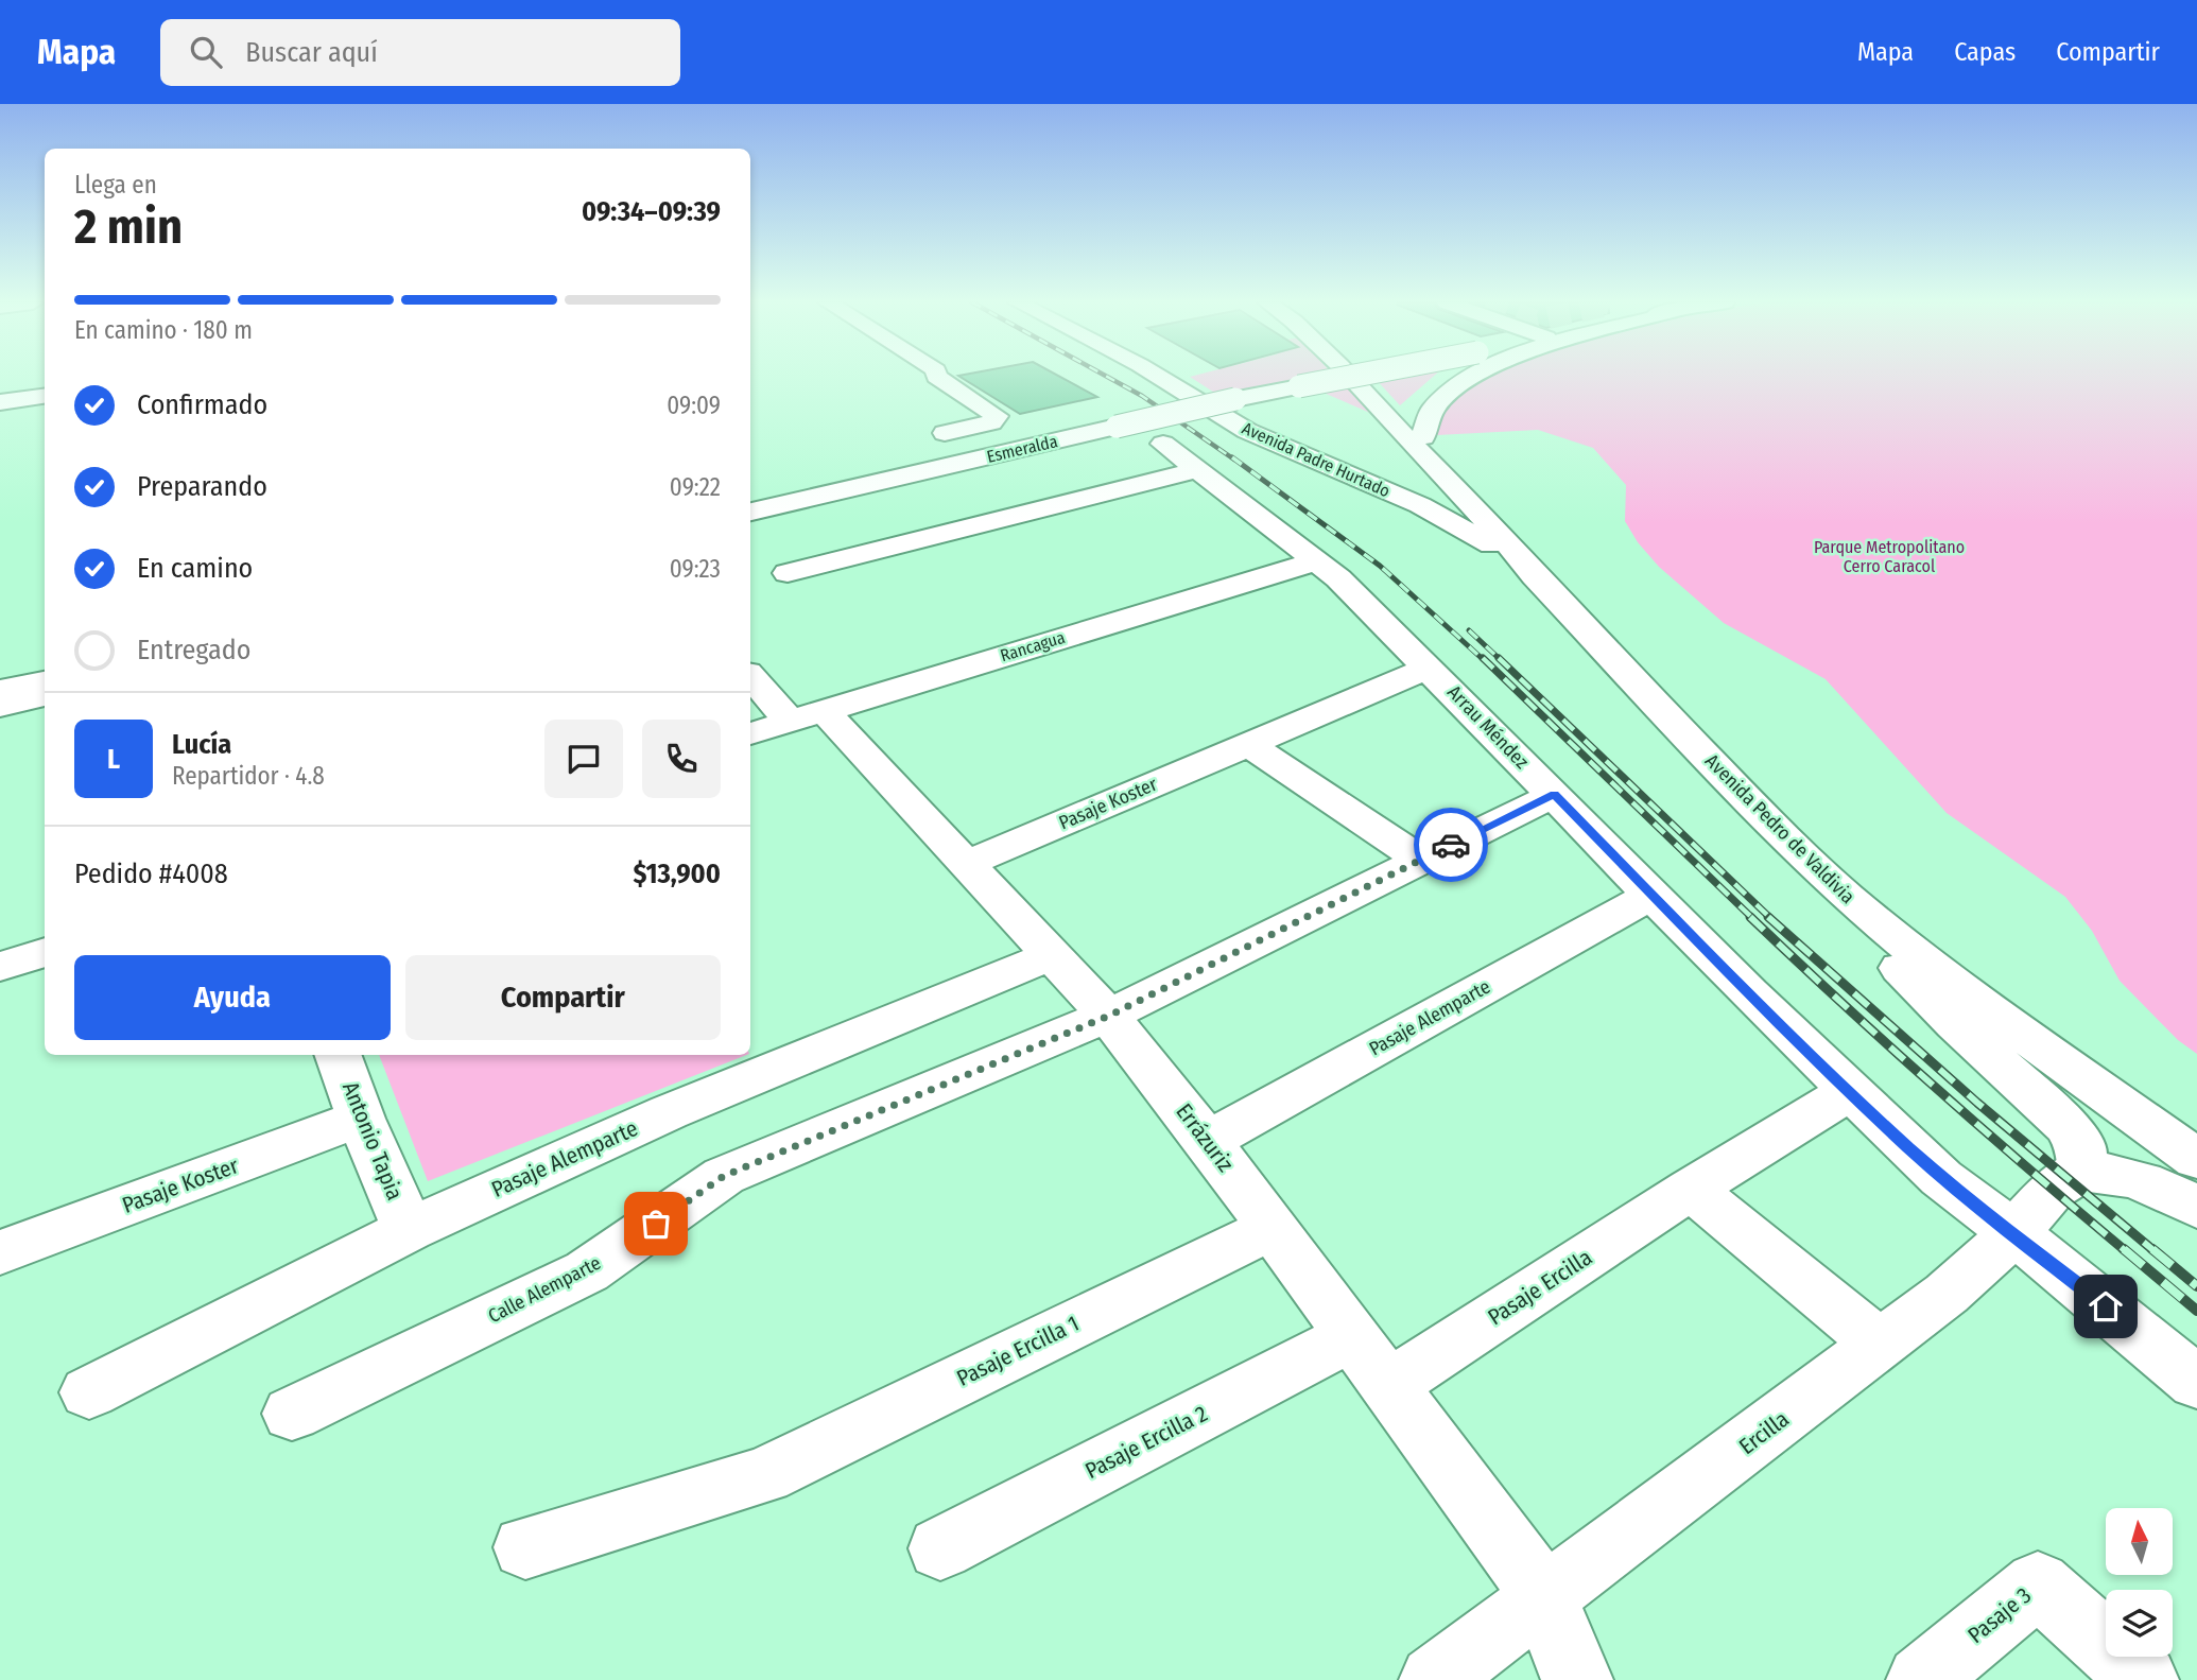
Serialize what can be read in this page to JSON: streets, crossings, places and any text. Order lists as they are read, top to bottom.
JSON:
{
  "streets": {
    "street": [
      "Esmeralda",
      "Avenida Padre Hurtado",
      "Rancagua",
      "Arrau Méndez",
      "Pasaje Koster",
      "Avenida Pedro de Valdivia",
      "Pasaje Alemparte",
      "Errázuriz",
      "Antonio Tapia",
      "Pasaje Ercilla",
      "Calle Alemparte",
      "Pasaje Ercilla 1",
      "Ercilla",
      "Pasaje Ercilla 2",
      "Pasaje 3"
    ]
  },
  "crossings": [
    ["Avenida Padre Hurtado", "Avenida Pedro de Valdivia"],
    ["Rancagua", "Arrau Méndez"],
    ["Rancagua", "Errázuriz"],
    ["Arrau Méndez", "Pasaje Koster"],
    ["Arrau Méndez", "Pasaje Alemparte"],
    ["Arrau Méndez", "Pasaje Ercilla"],
    ["Arrau Méndez", "Calle Alemparte"],
    ["Arrau Méndez", "Ercilla"],
    ["Pasaje Koster", "Errázuriz"],
    ["Pasaje Koster", "Antonio Tapia"],
    ["Pasaje Alemparte", "Errázuriz"],
    ["Pasaje Alemparte", "Antonio Tapia"],
    ["Errázuriz", "Pasaje Ercilla"],
    ["Errázuriz", "Calle Alemparte"],
    ["Errázuriz", "Pasaje Ercilla 1"],
    ["Errázuriz", "Ercilla"],
    ["Errázuriz", "Pasaje Ercilla 2"]
  ],
  "parks": ["Parque Metropolitano Cerro Caracol"],
  "north": "top",
  "page": {
    "header": "Mapa",
    "search": "Buscar aquí",
    "nav": ["Mapa", "Capas", "Compartir"],
    "heading": ["2 min", "Llega en", "09:34–09:39"],
    "panel": [
      "Lucía",
      "Repartidor · 4.8",
      "Pedido #4008",
      "$13,900"
    ],
    "bar": "En camino · 180 m",
    "list": [
      ["Confirmado", "09:09"],
      ["Preparando", "09:22"],
      ["En camino", "09:23"],
      "Entregado"
    ],
    "round": "L",
    "buttons": ["Ayuda", "Compartir"]
  }
}
